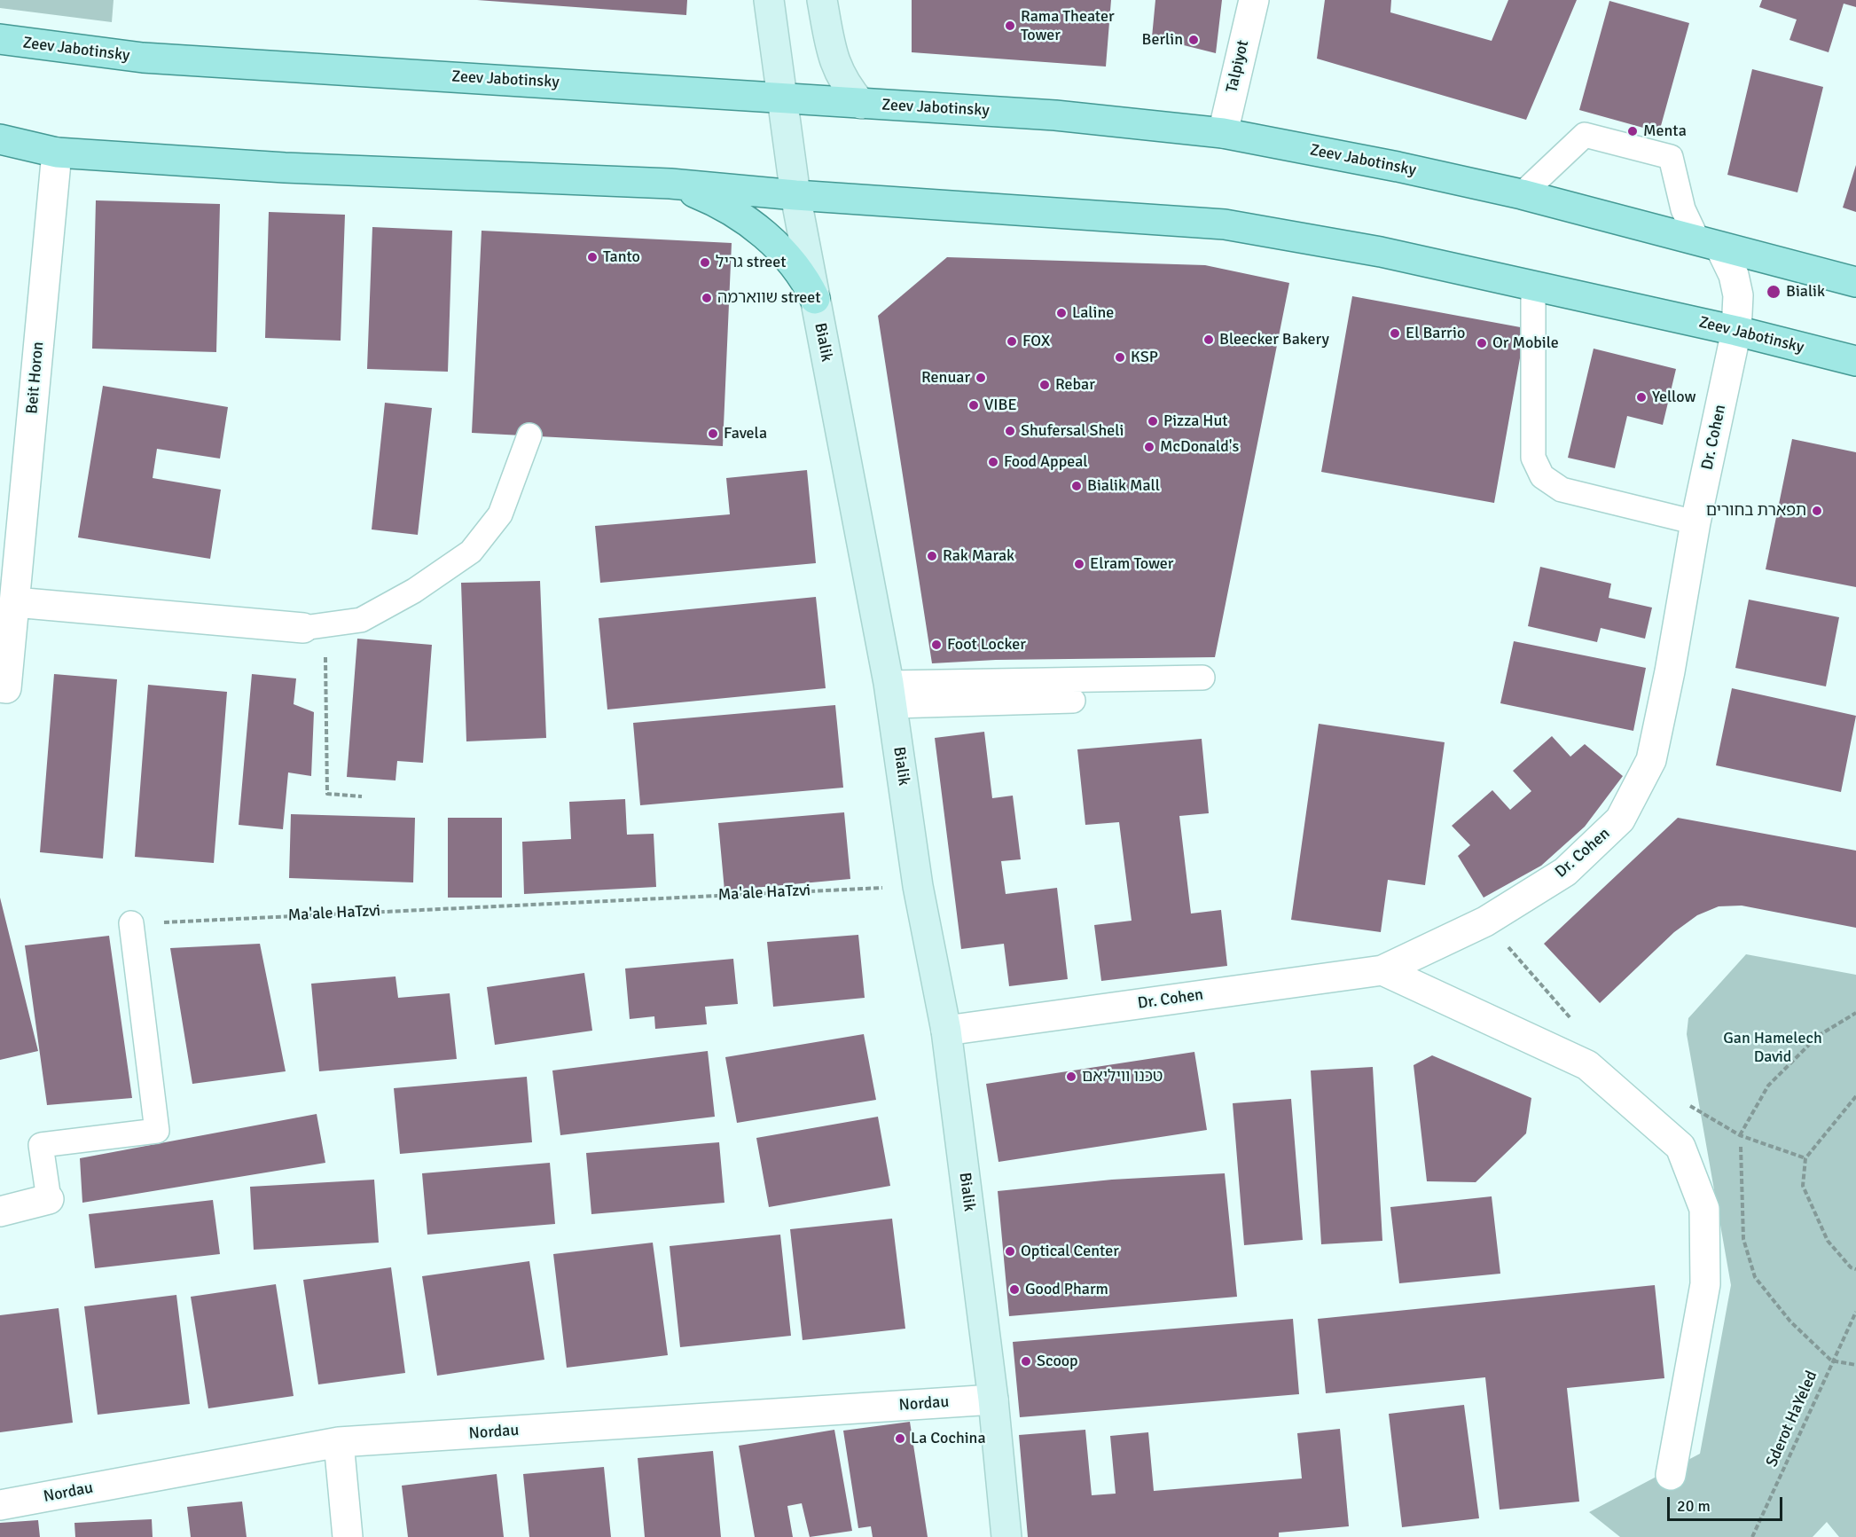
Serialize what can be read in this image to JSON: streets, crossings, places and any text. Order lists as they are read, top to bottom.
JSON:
{
  "streets": {
    "main road": ["Zeev Jabotinsky"],
    "street": [
      "Talpiyot",
      "Bialik",
      "Beit Horon",
      "Dr. Cohen",
      "Nordau"
    ],
    "path": ["Ma'ale HaTzvi", "Sderot HaYeled"]
  },
  "crossings": [
    ["Zeev Jabotinsky", "Talpiyot"],
    ["Zeev Jabotinsky", "Bialik"],
    ["Zeev Jabotinsky", "Beit Horon"],
    ["Zeev Jabotinsky", "Dr. Cohen"],
    ["Bialik", "Dr. Cohen"],
    ["Bialik", "Ma'ale HaTzvi"],
    ["Bialik", "Nordau"]
  ],
  "parks": ["Gan Hamelech David"],
  "places": [
    "Rama Theater Tower",
    "Berlin",
    "Menta",
    "Tanto",
    "גריל street",
    "Bialik",
    "שווארמה street",
    "Laline",
    "El Barrio",
    "Bleecker Bakery",
    "FOX",
    "Or Mobile",
    "KSP",
    "Renuar",
    "Rebar",
    "Yellow",
    "VIBE",
    "Pizza Hut",
    "Shufersal Sheli",
    "Favela",
    "McDonald's",
    "Food Appeal",
    "Bialik Mall",
    "תפארת בחורים",
    "Rak Marak",
    "Elram Tower",
    "Foot Locker",
    "טכנו וויליאם",
    "Optical Center",
    "Good Pharm",
    "Scoop",
    "La Cochina"
  ],
  "scale_bar": "20 m"
}
